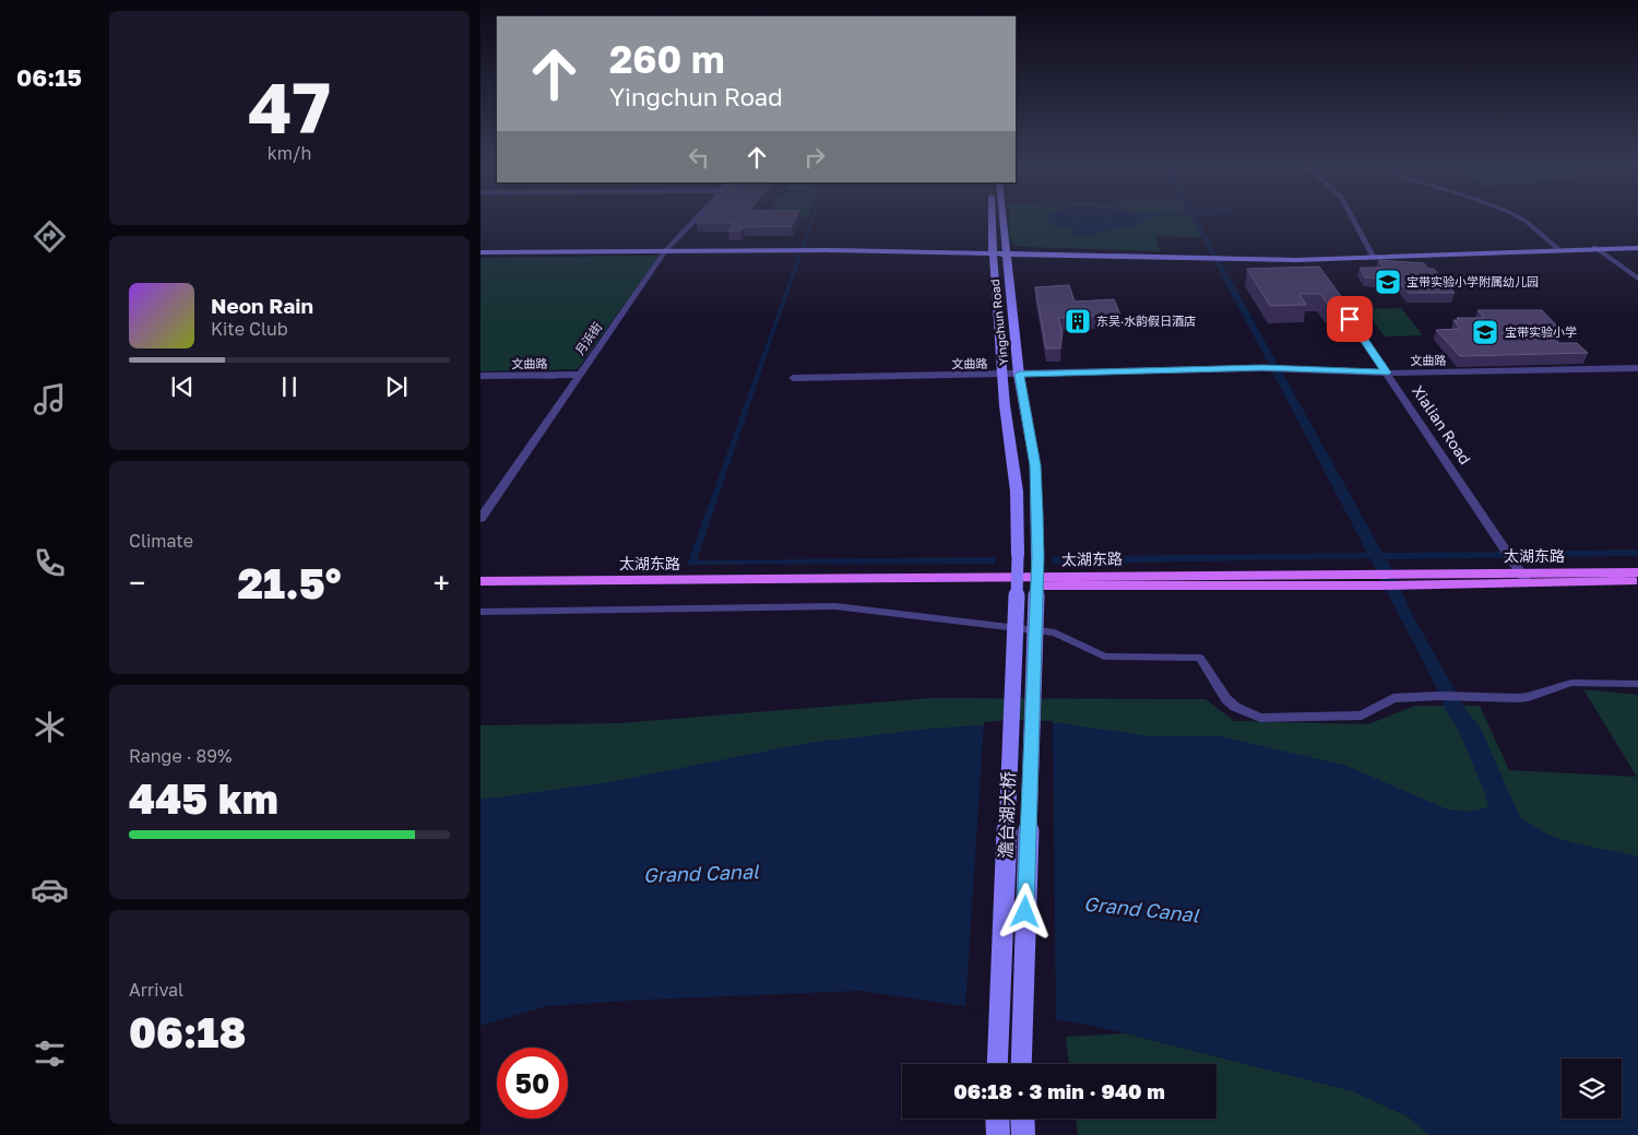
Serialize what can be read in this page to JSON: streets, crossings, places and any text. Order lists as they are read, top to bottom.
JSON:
{
  "streets": {
    "main road": ["Yingchun Road", "太湖东路", "澹台湖大桥"],
    "street": ["月浜街", "文曲路", "Xialian Road"]
  },
  "crossings": [
    ["Yingchun Road", "文曲路"],
    ["Yingchun Road", "澹台湖大桥"],
    ["月浜街", "文曲路"],
    ["文曲路", "Xialian Road"],
    ["Xialian Road", "太湖东路"]
  ],
  "water": ["Grand Canal"],
  "places": {
    "school or university": ["宝带实验小学附属幼儿园", "宝带实验小学"],
    "building": ["东吴·水韵假日酒店"]
  },
  "page": {
    "tabs": "06:15",
    "tile": [
      ["47", "km/h"],
      "Climate",
      ["Range · 89%", "445 km"],
      ["Arrival", "06:18"]
    ],
    "turn": ["260 m", "Yingchun Road"],
    "song": ["Neon Rain", "Kite Club"],
    "heat": ["−", "21.5°", "+"],
    "limit": "50",
    "trip": "06:18 · 3 min · 940 m"
  }
}
